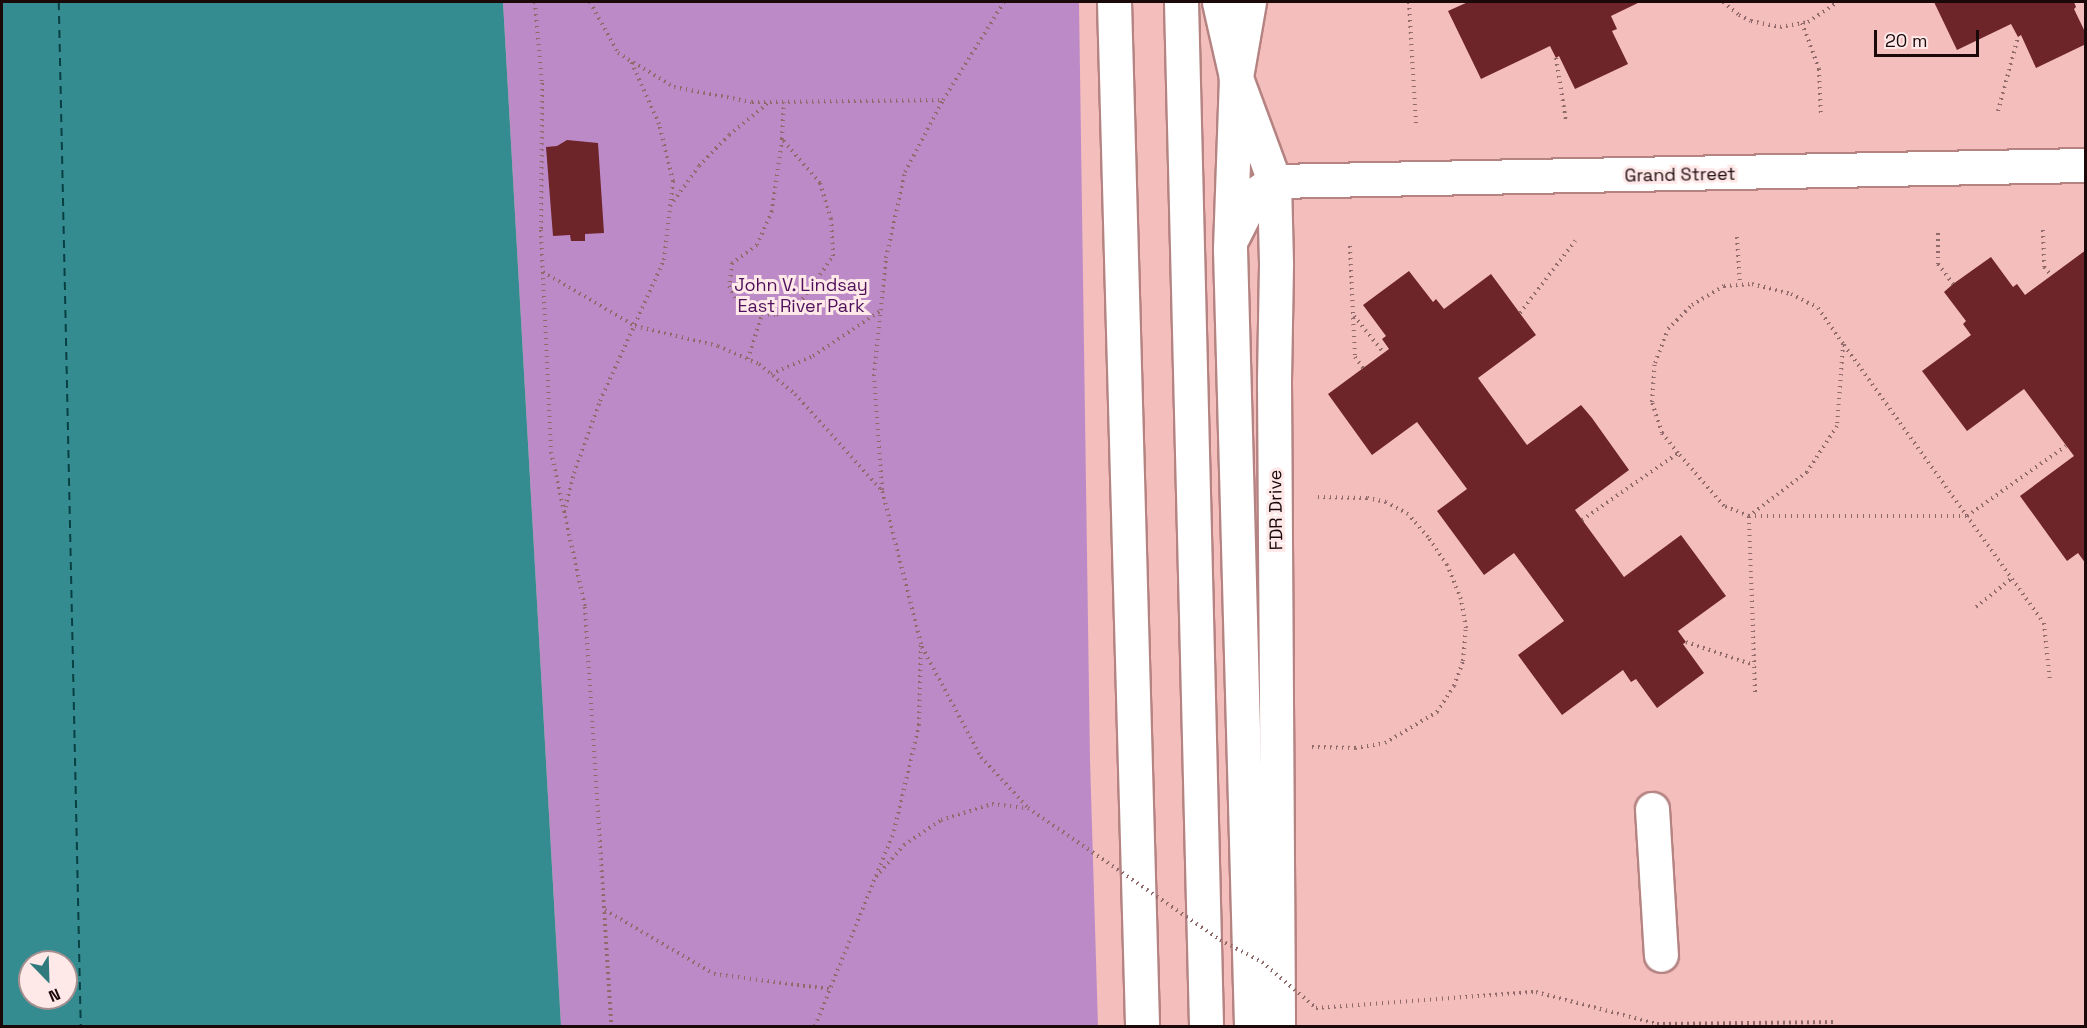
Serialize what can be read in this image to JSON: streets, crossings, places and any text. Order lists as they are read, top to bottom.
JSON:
{
  "streets": {
    "main road": ["Grand Street", "FDR Drive"]
  },
  "crossings": [
    ["Grand Street", "FDR Drive"]
  ],
  "parks": ["John V. Lindsay East River Park"],
  "scale_bar": "20 m",
  "north": "bottom right"
}
